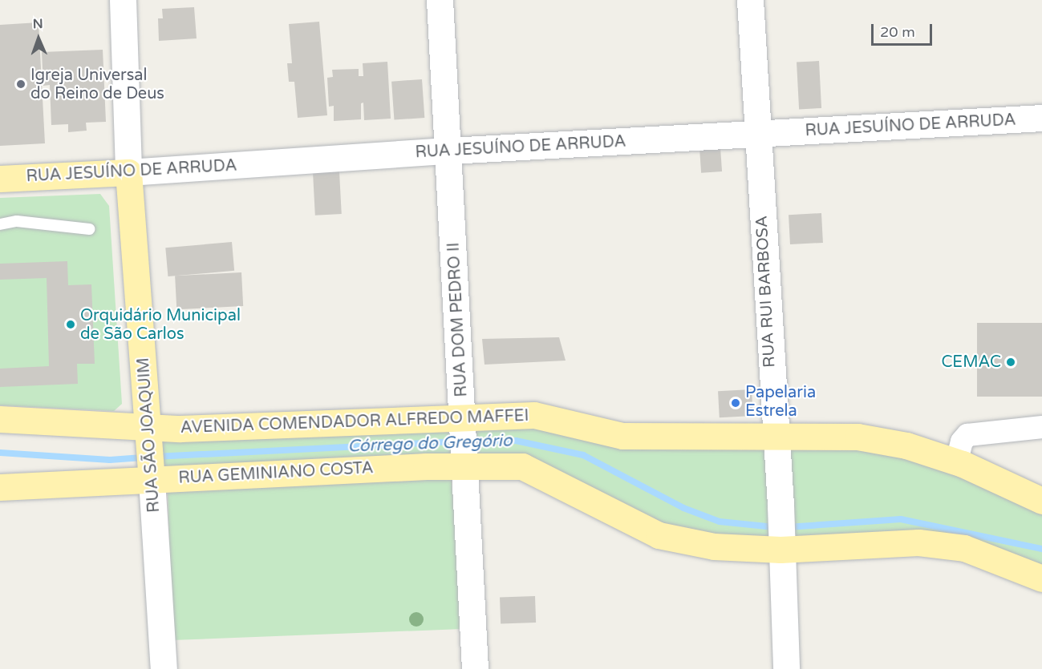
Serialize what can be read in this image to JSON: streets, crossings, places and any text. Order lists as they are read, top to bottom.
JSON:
{
  "streets": {
    "main road": [
      "RUA JESUÍNO DE ARRUDA",
      "RUA RUI BARBOSA",
      "RUA DOM PEDRO II",
      "AVENIDA COMENDADOR ALFREDO MAFFEI",
      "RUA SÃO JOAQUIM",
      "RUA GEMINIANO COSTA"
    ]
  },
  "crossings": [
    ["RUA JESUÍNO DE ARRUDA", "RUA RUI BARBOSA"],
    ["RUA JESUÍNO DE ARRUDA", "RUA DOM PEDRO II"],
    ["RUA JESUÍNO DE ARRUDA", "RUA SÃO JOAQUIM"],
    ["RUA RUI BARBOSA", "AVENIDA COMENDADOR ALFREDO MAFFEI"],
    ["RUA DOM PEDRO II", "AVENIDA COMENDADOR ALFREDO MAFFEI"],
    ["RUA DOM PEDRO II", "RUA GEMINIANO COSTA"],
    ["AVENIDA COMENDADOR ALFREDO MAFFEI", "RUA SÃO JOAQUIM"],
    ["RUA SÃO JOAQUIM", "RUA GEMINIANO COSTA"]
  ],
  "water": ["Córrego do Gregório"],
  "places": [
    "Igreja Universal do Reino de Deus",
    "Orquidário Municipal de São Carlos",
    "CEMAC",
    "Papelaria Estrela"
  ],
  "scale_bar": "20 m",
  "north": "top"
}
